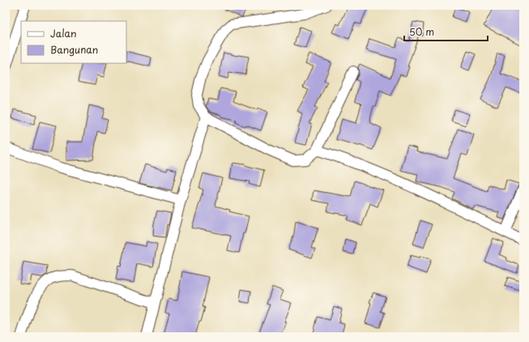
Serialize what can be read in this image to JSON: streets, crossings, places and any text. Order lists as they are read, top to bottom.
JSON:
{
  "legend": ["Jalan", "Bangunan"],
  "scale_bar": "50 m"
}
